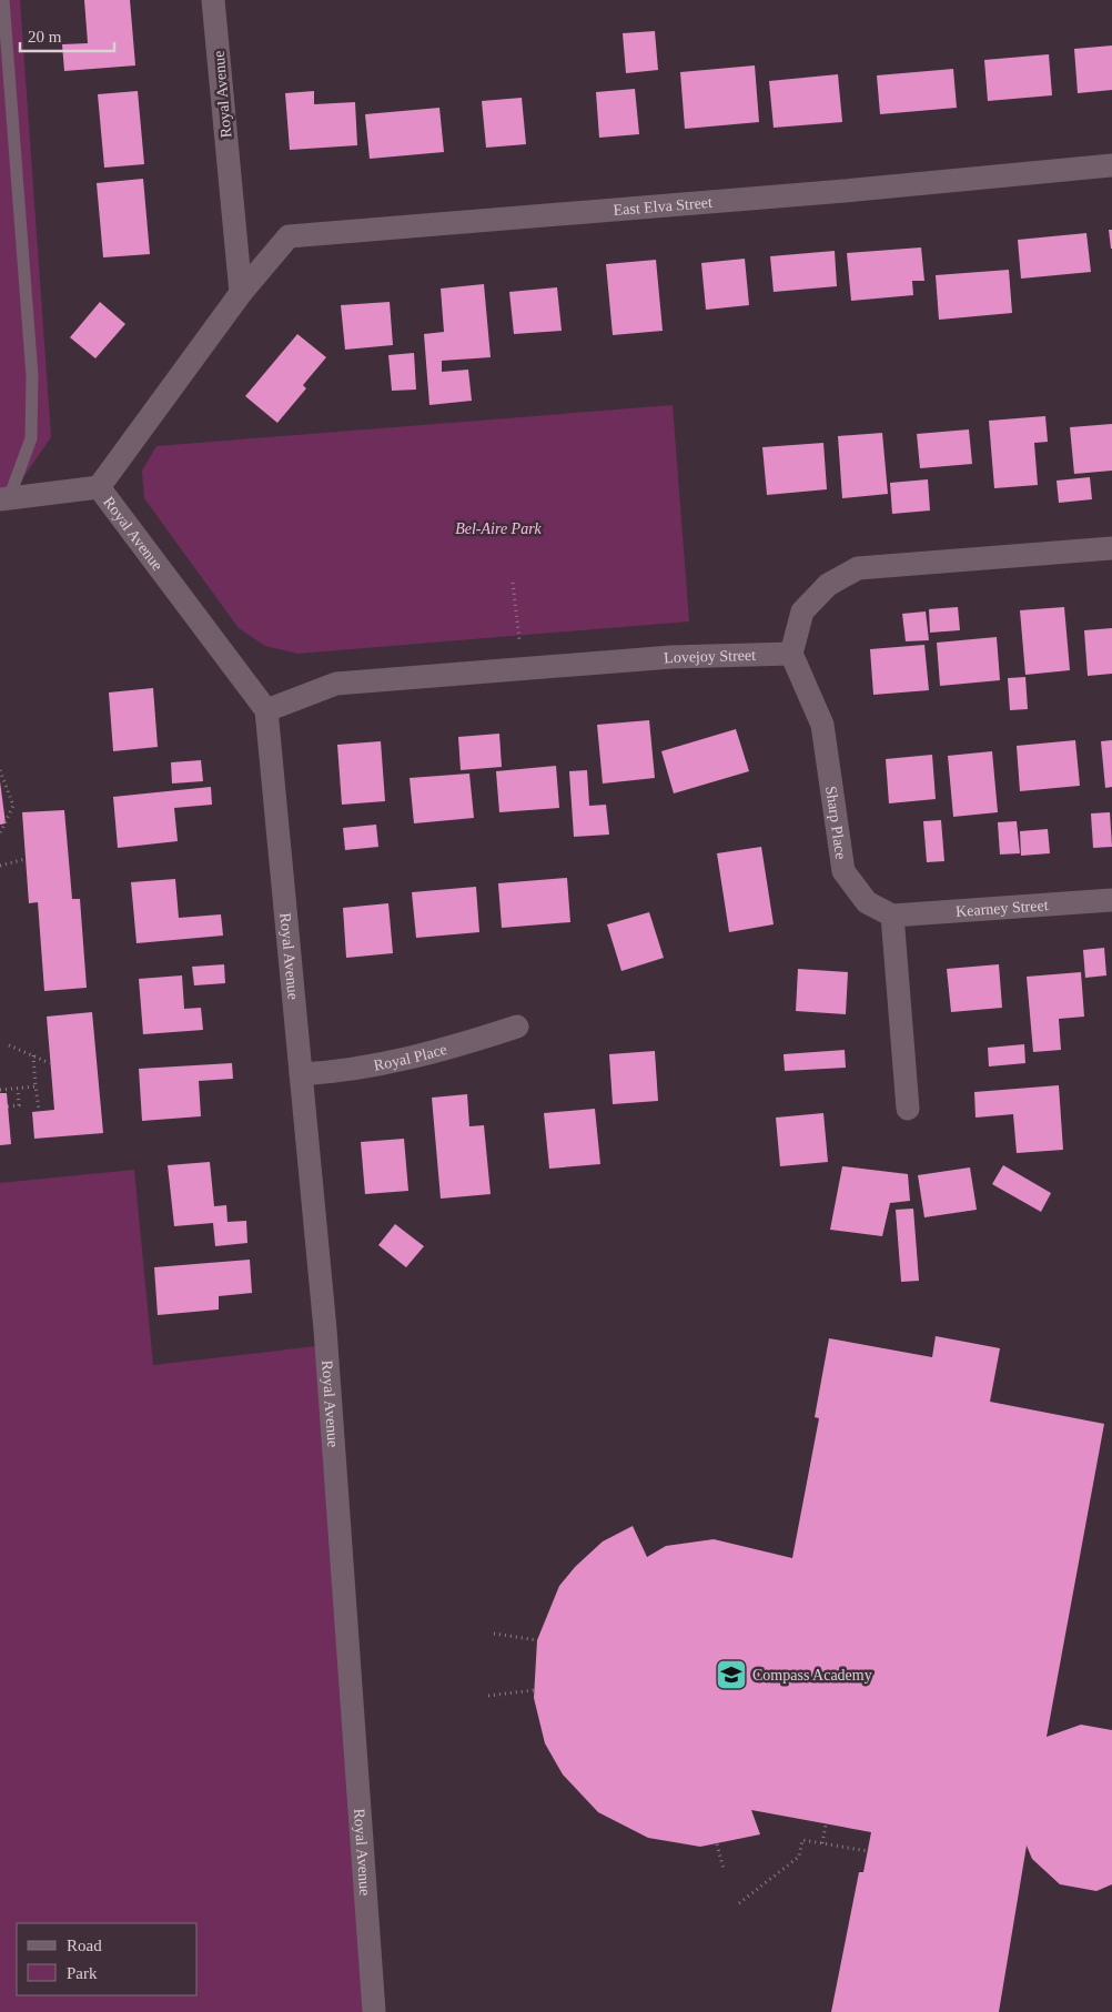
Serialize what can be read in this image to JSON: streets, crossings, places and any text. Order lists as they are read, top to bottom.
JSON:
{
  "streets": {
    "street": [
      "Royal Avenue",
      "East Elva Street",
      "Lovejoy Street",
      "Sharp Place",
      "Kearney Street",
      "Royal Place"
    ]
  },
  "crossings": [
    ["Royal Avenue", "East Elva Street"],
    ["Royal Avenue", "Lovejoy Street"],
    ["Royal Avenue", "Royal Place"],
    ["Lovejoy Street", "Sharp Place"],
    ["Sharp Place", "Kearney Street"]
  ],
  "parks": ["Bel-Aire Park"],
  "places": {
    "school or university": ["Compass Academy"]
  },
  "legend": ["Road", "Park"],
  "scale_bar": "20 m"
}
